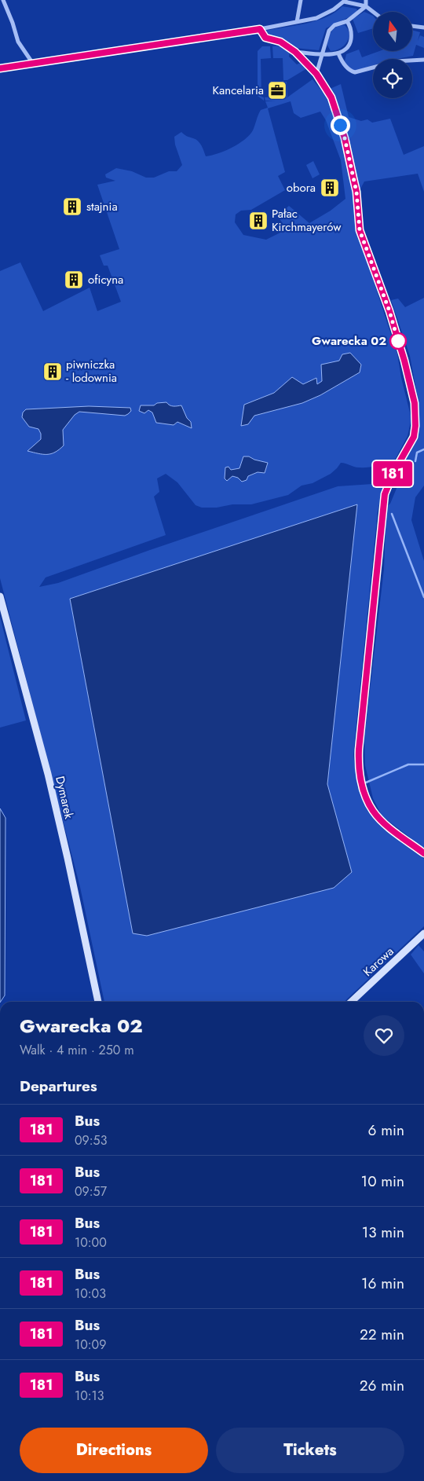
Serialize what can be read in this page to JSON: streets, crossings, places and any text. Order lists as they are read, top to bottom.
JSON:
{
  "streets": {
    "street": ["Dymarek", "Karowa"]
  },
  "places": {
    "office": ["Kancelaria"],
    "building": [
      "obora",
      "stajnia",
      "Pałac Kirchmayerów",
      "oficyna",
      "piwniczka - lodownia"
    ],
    "other": ["Gwarecka 02"]
  },
  "lines": ["bus line 181"],
  "north": "top",
  "page": {
    "on_map": "181",
    "heading": [
      ["Gwarecka 02", "Walk · 4 min · 250 m"],
      "Departures"
    ],
    "list": [
      {
        "mark": "181",
        "name": "Bus",
        "note": "09:53",
        "value": "6 min"
      },
      {
        "mark": "181",
        "name": "Bus",
        "note": "09:57",
        "value": "10 min"
      },
      {
        "mark": "181",
        "name": "Bus",
        "note": "10:00",
        "value": "13 min"
      },
      {
        "mark": "181",
        "name": "Bus",
        "note": "10:03",
        "value": "16 min"
      },
      {
        "mark": "181",
        "name": "Bus",
        "note": "10:09",
        "value": "22 min"
      },
      {
        "mark": "181",
        "name": "Bus",
        "note": "10:13",
        "value": "26 min"
      }
    ],
    "buttons": ["Directions", "Tickets"]
  }
}
